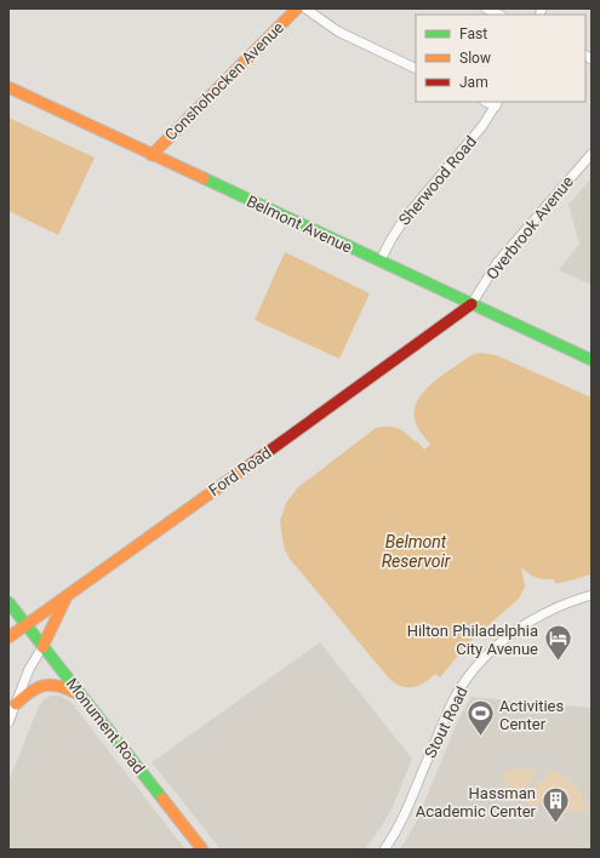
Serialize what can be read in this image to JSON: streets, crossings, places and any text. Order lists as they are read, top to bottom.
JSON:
{
  "streets": {
    "main road": [
      "Conshohocken Avenue",
      "Belmont Avenue",
      "Ford Road",
      "Monument Road"
    ],
    "street": ["Sherwood Road", "Overbrook Avenue", "Stout Road"]
  },
  "crossings": [
    ["Conshohocken Avenue", "Belmont Avenue"],
    ["Sherwood Road", "Belmont Avenue"],
    ["Belmont Avenue", "Overbrook Avenue"],
    ["Belmont Avenue", "Ford Road"],
    ["Overbrook Avenue", "Ford Road"],
    ["Ford Road", "Monument Road"]
  ],
  "water": ["Belmont Reservoir"],
  "places": {
    "hotel": ["Hilton Philadelphia City Avenue"],
    "sports": ["Activities Center"],
    "building": ["Hassman Academic Center"]
  },
  "legend": ["Fast", "Slow", "Jam"]
}
